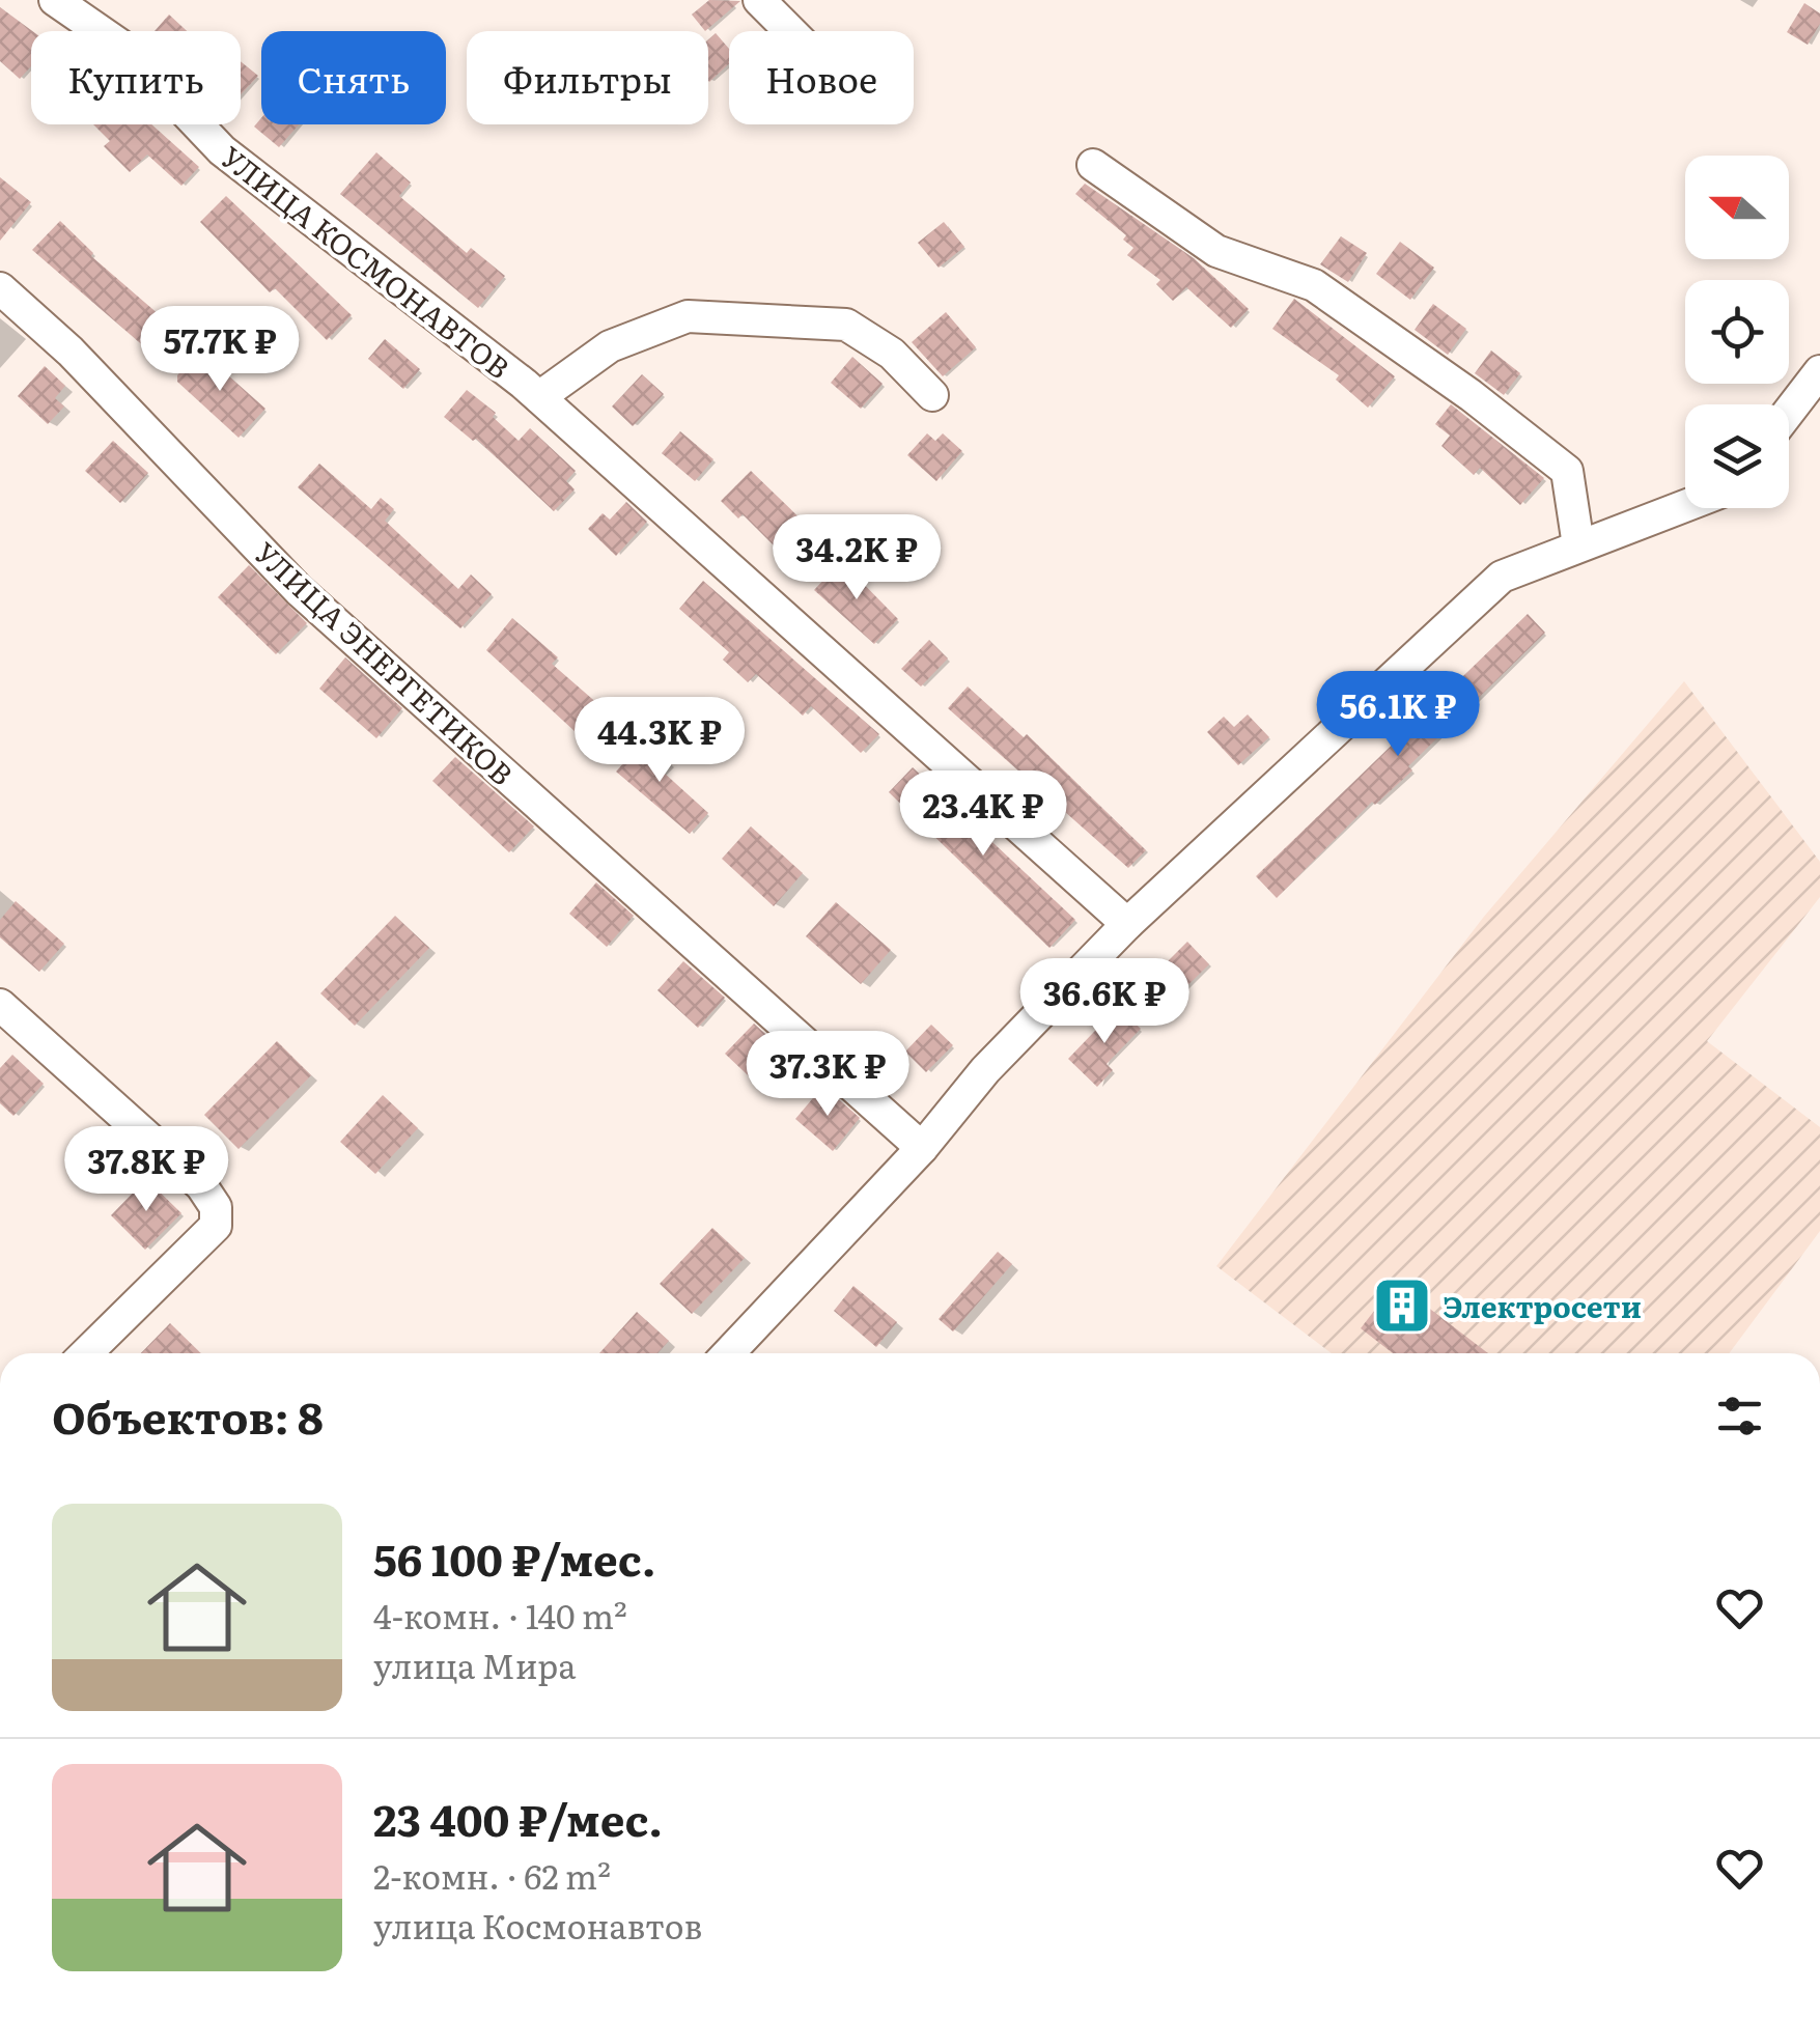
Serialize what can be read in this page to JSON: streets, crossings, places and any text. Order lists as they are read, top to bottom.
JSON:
{
  "streets": {
    "street": ["УЛИЦА КОСМОНАВТОВ", "УЛИЦА ЭНЕРГЕТИКОВ"]
  },
  "places": {
    "building": ["Электросети"]
  },
  "north": "left",
  "page": {
    "chip": [
      "Купить",
      "Снять",
      "Фильтры",
      "Новое"
    ],
    "price": [
      "57.7K ₽",
      "34.2K ₽",
      "56.1K ₽",
      "44.3K ₽",
      "23.4K ₽",
      "36.6K ₽",
      "37.3K ₽",
      "37.8K ₽"
    ],
    "heading": "Объектов: 8",
    "list": [
      {
        "name": "56 100 ₽/мес.",
        "note": "4-комн. · 140 m² · улица Мира"
      },
      {
        "name": "23 400 ₽/мес.",
        "note": "2-комн. · 62 m² · улица Космонавтов"
      }
    ]
  }
}
